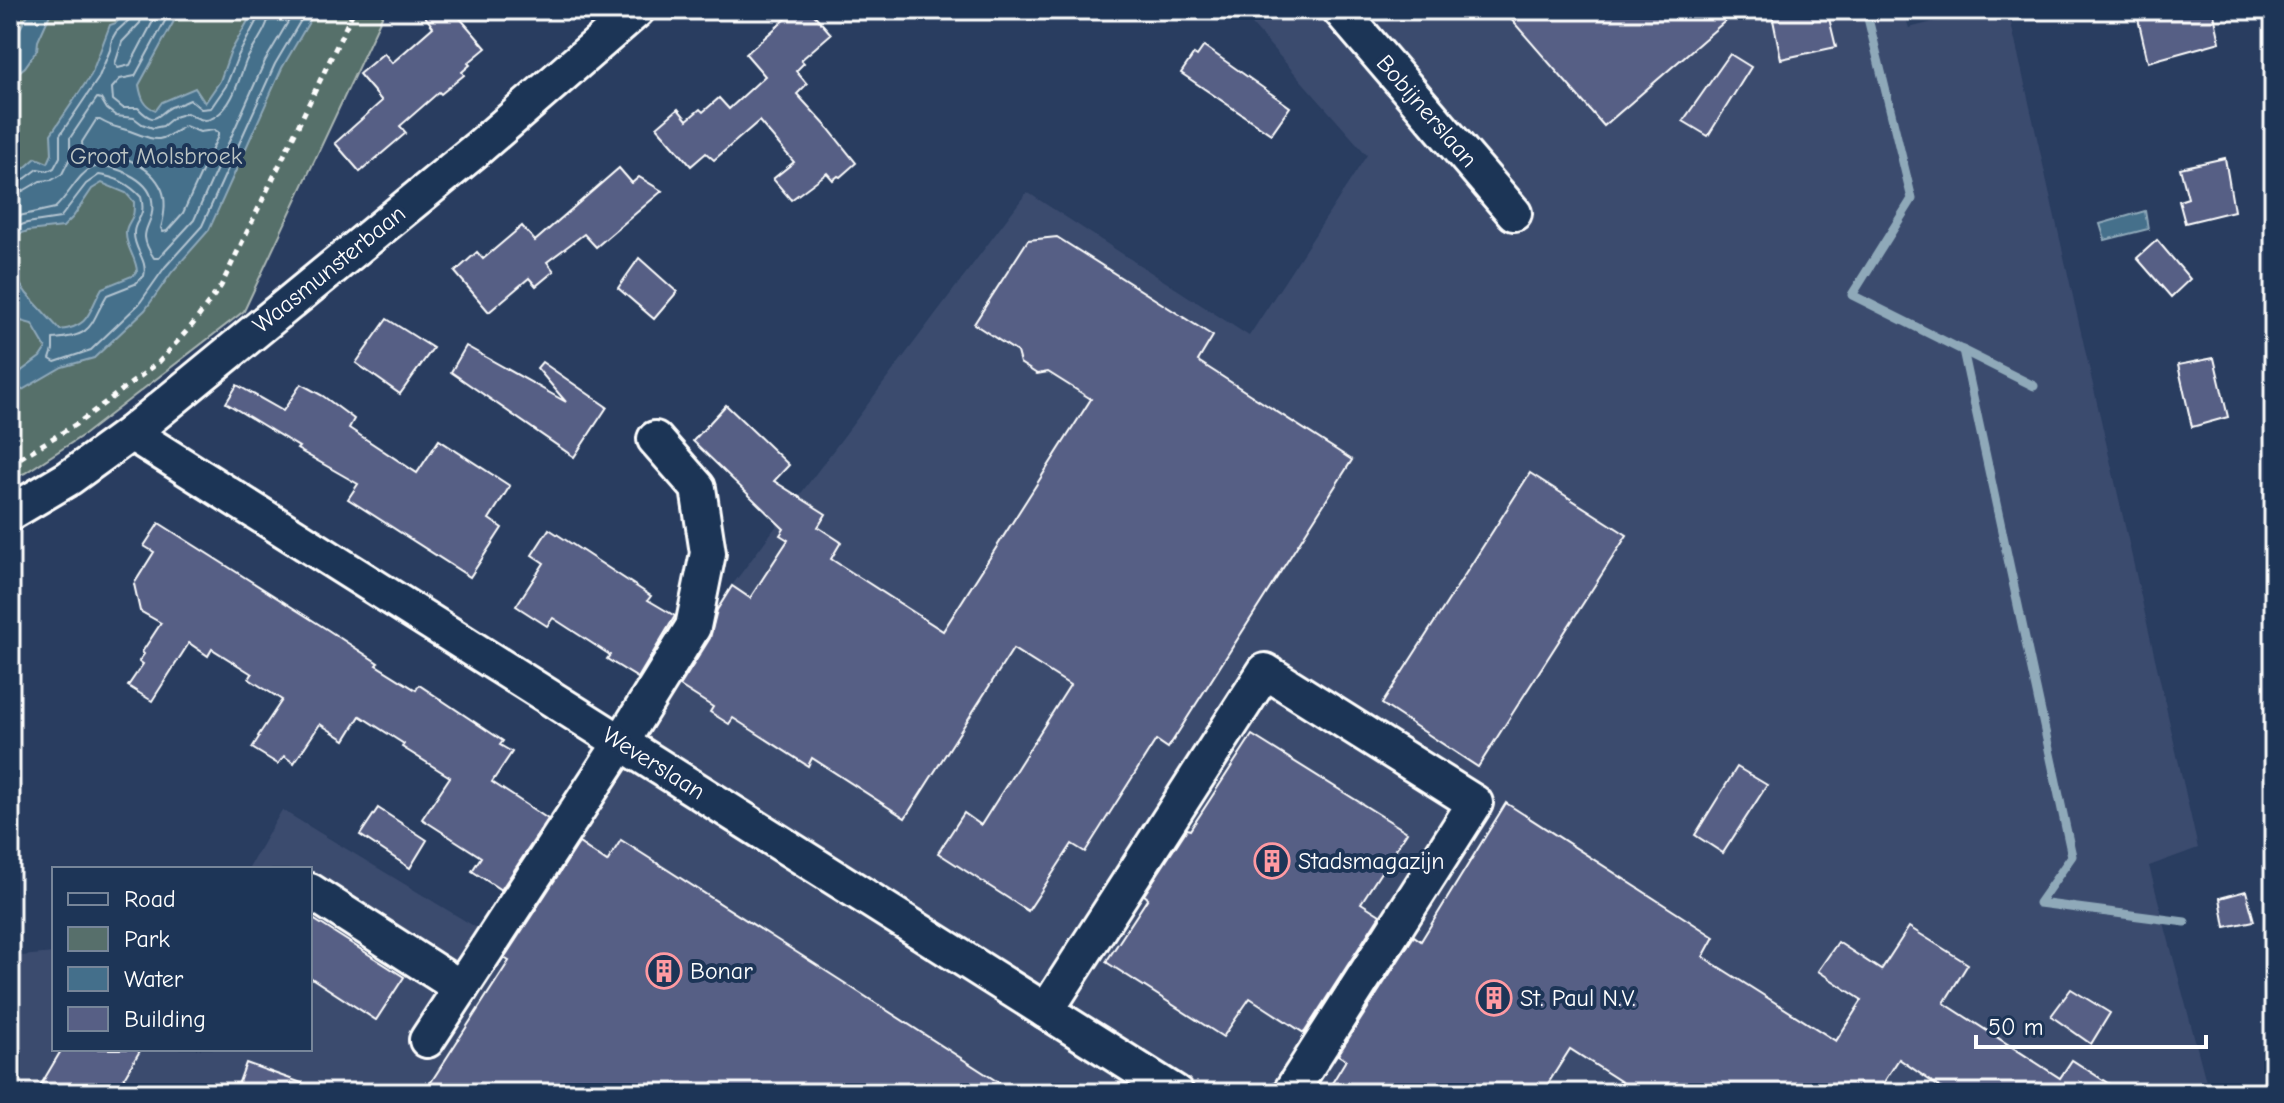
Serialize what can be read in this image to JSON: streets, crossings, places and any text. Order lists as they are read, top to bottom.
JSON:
{
  "streets": {
    "street": ["Bobijnerslaan", "Waasmunsterbaan", "Weverslaan"]
  },
  "crossings": [
    ["Waasmunsterbaan", "Weverslaan"]
  ],
  "parks": ["Groot Molsbroek"],
  "places": {
    "building": ["Stadsmagazijn", "Bonar", "St. Paul N.V."]
  },
  "legend": [
    "Road",
    "Park",
    "Water",
    "Building"
  ],
  "scale_bar": "50 m"
}
